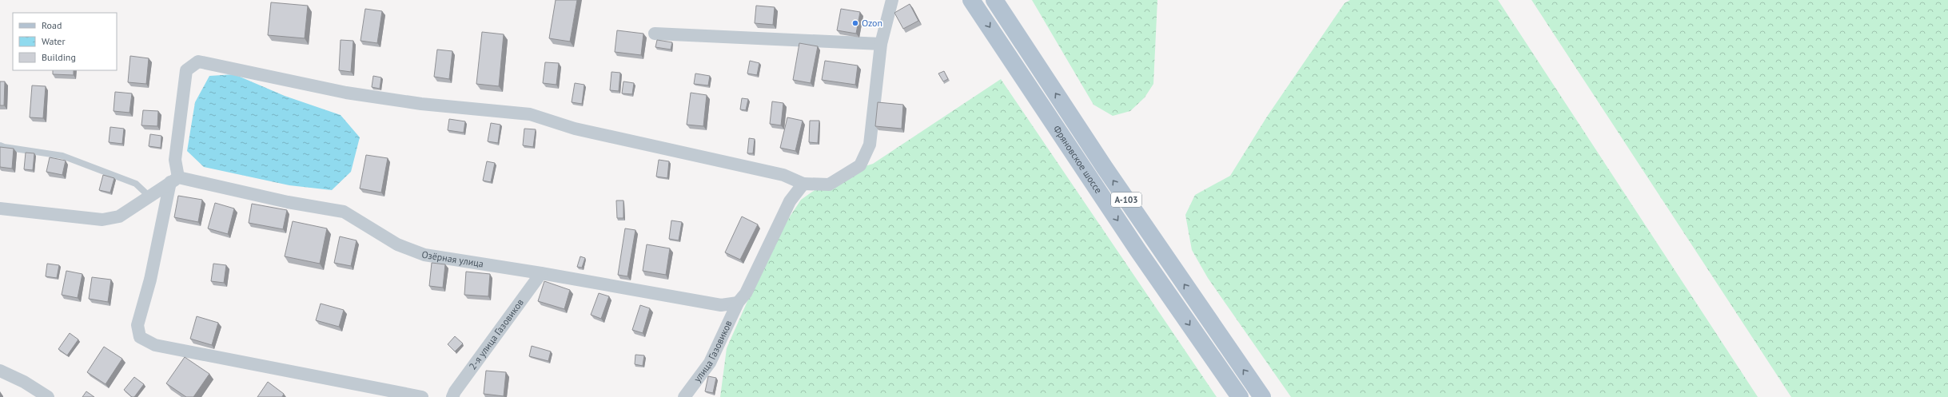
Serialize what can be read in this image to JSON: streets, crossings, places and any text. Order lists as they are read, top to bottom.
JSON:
{
  "streets": {
    "main road": ["Фряновское шоссе", "А-103"],
    "street": ["Озёрная улица", "2-я улица Газовиков", "улица Газовиков"]
  },
  "crossings": [
    ["Озёрная улица", "2-я улица Газовиков"],
    ["Озёрная улица", "улица Газовиков"]
  ],
  "places": ["Ozon"],
  "legend": ["Road", "Water", "Building"]
}
